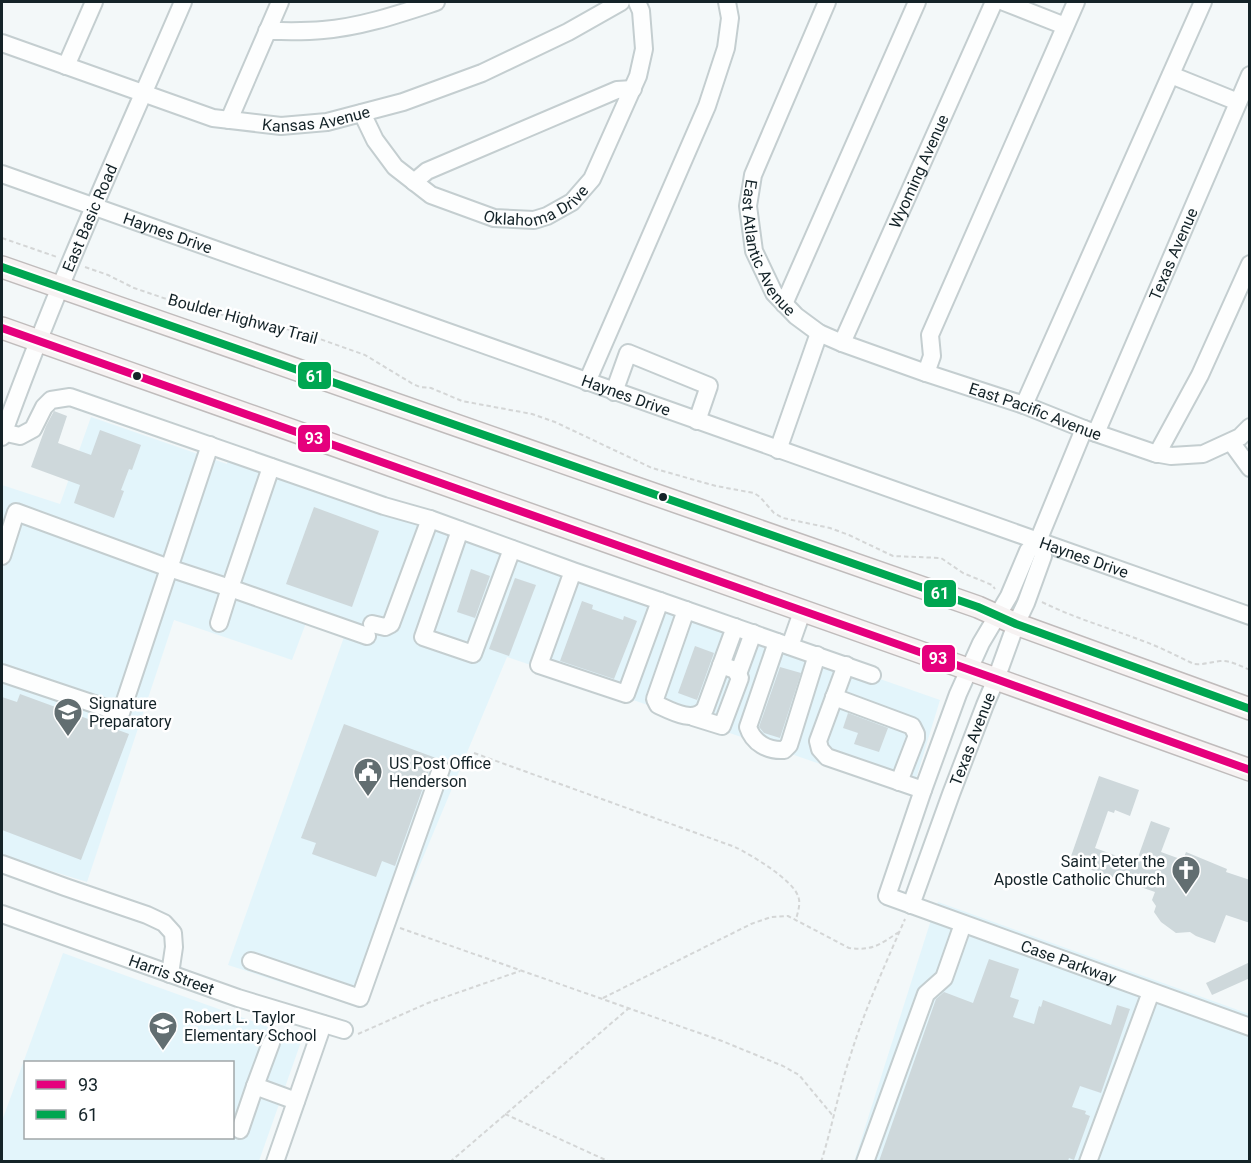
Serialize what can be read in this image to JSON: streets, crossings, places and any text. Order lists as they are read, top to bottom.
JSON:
{
  "streets": {
    "street": [
      "Kansas Avenue",
      "Wyoming Avenue",
      "Oklahoma Drive",
      "East Basic Road",
      "Haynes Drive",
      "East Atlantic Avenue",
      "Texas Avenue",
      "East Pacific Avenue",
      "Case Parkway",
      "Harris Street"
    ],
    "path": ["Boulder Highway Trail"]
  },
  "crossings": [
    ["Kansas Avenue", "Oklahoma Drive"],
    ["Kansas Avenue", "East Basic Road"],
    ["Wyoming Avenue", "East Pacific Avenue"],
    ["East Basic Road", "Haynes Drive"],
    ["East Basic Road", "Boulder Highway Trail"],
    ["Haynes Drive", "East Atlantic Avenue"],
    ["Haynes Drive", "Texas Avenue"],
    ["East Atlantic Avenue", "East Pacific Avenue"],
    ["Texas Avenue", "Boulder Highway Trail"],
    ["Texas Avenue", "East Pacific Avenue"],
    ["Texas Avenue", "Case Parkway"]
  ],
  "places": {
    "school or university": ["Signature Preparatory", "Robert L. Taylor Elementary School"],
    "public building": ["US Post Office Henderson"],
    "church": ["Saint Peter the Apostle Catholic Church"]
  },
  "lines": ["transit line 61", "transit line 93"],
  "legend": ["93", "61"]
}
